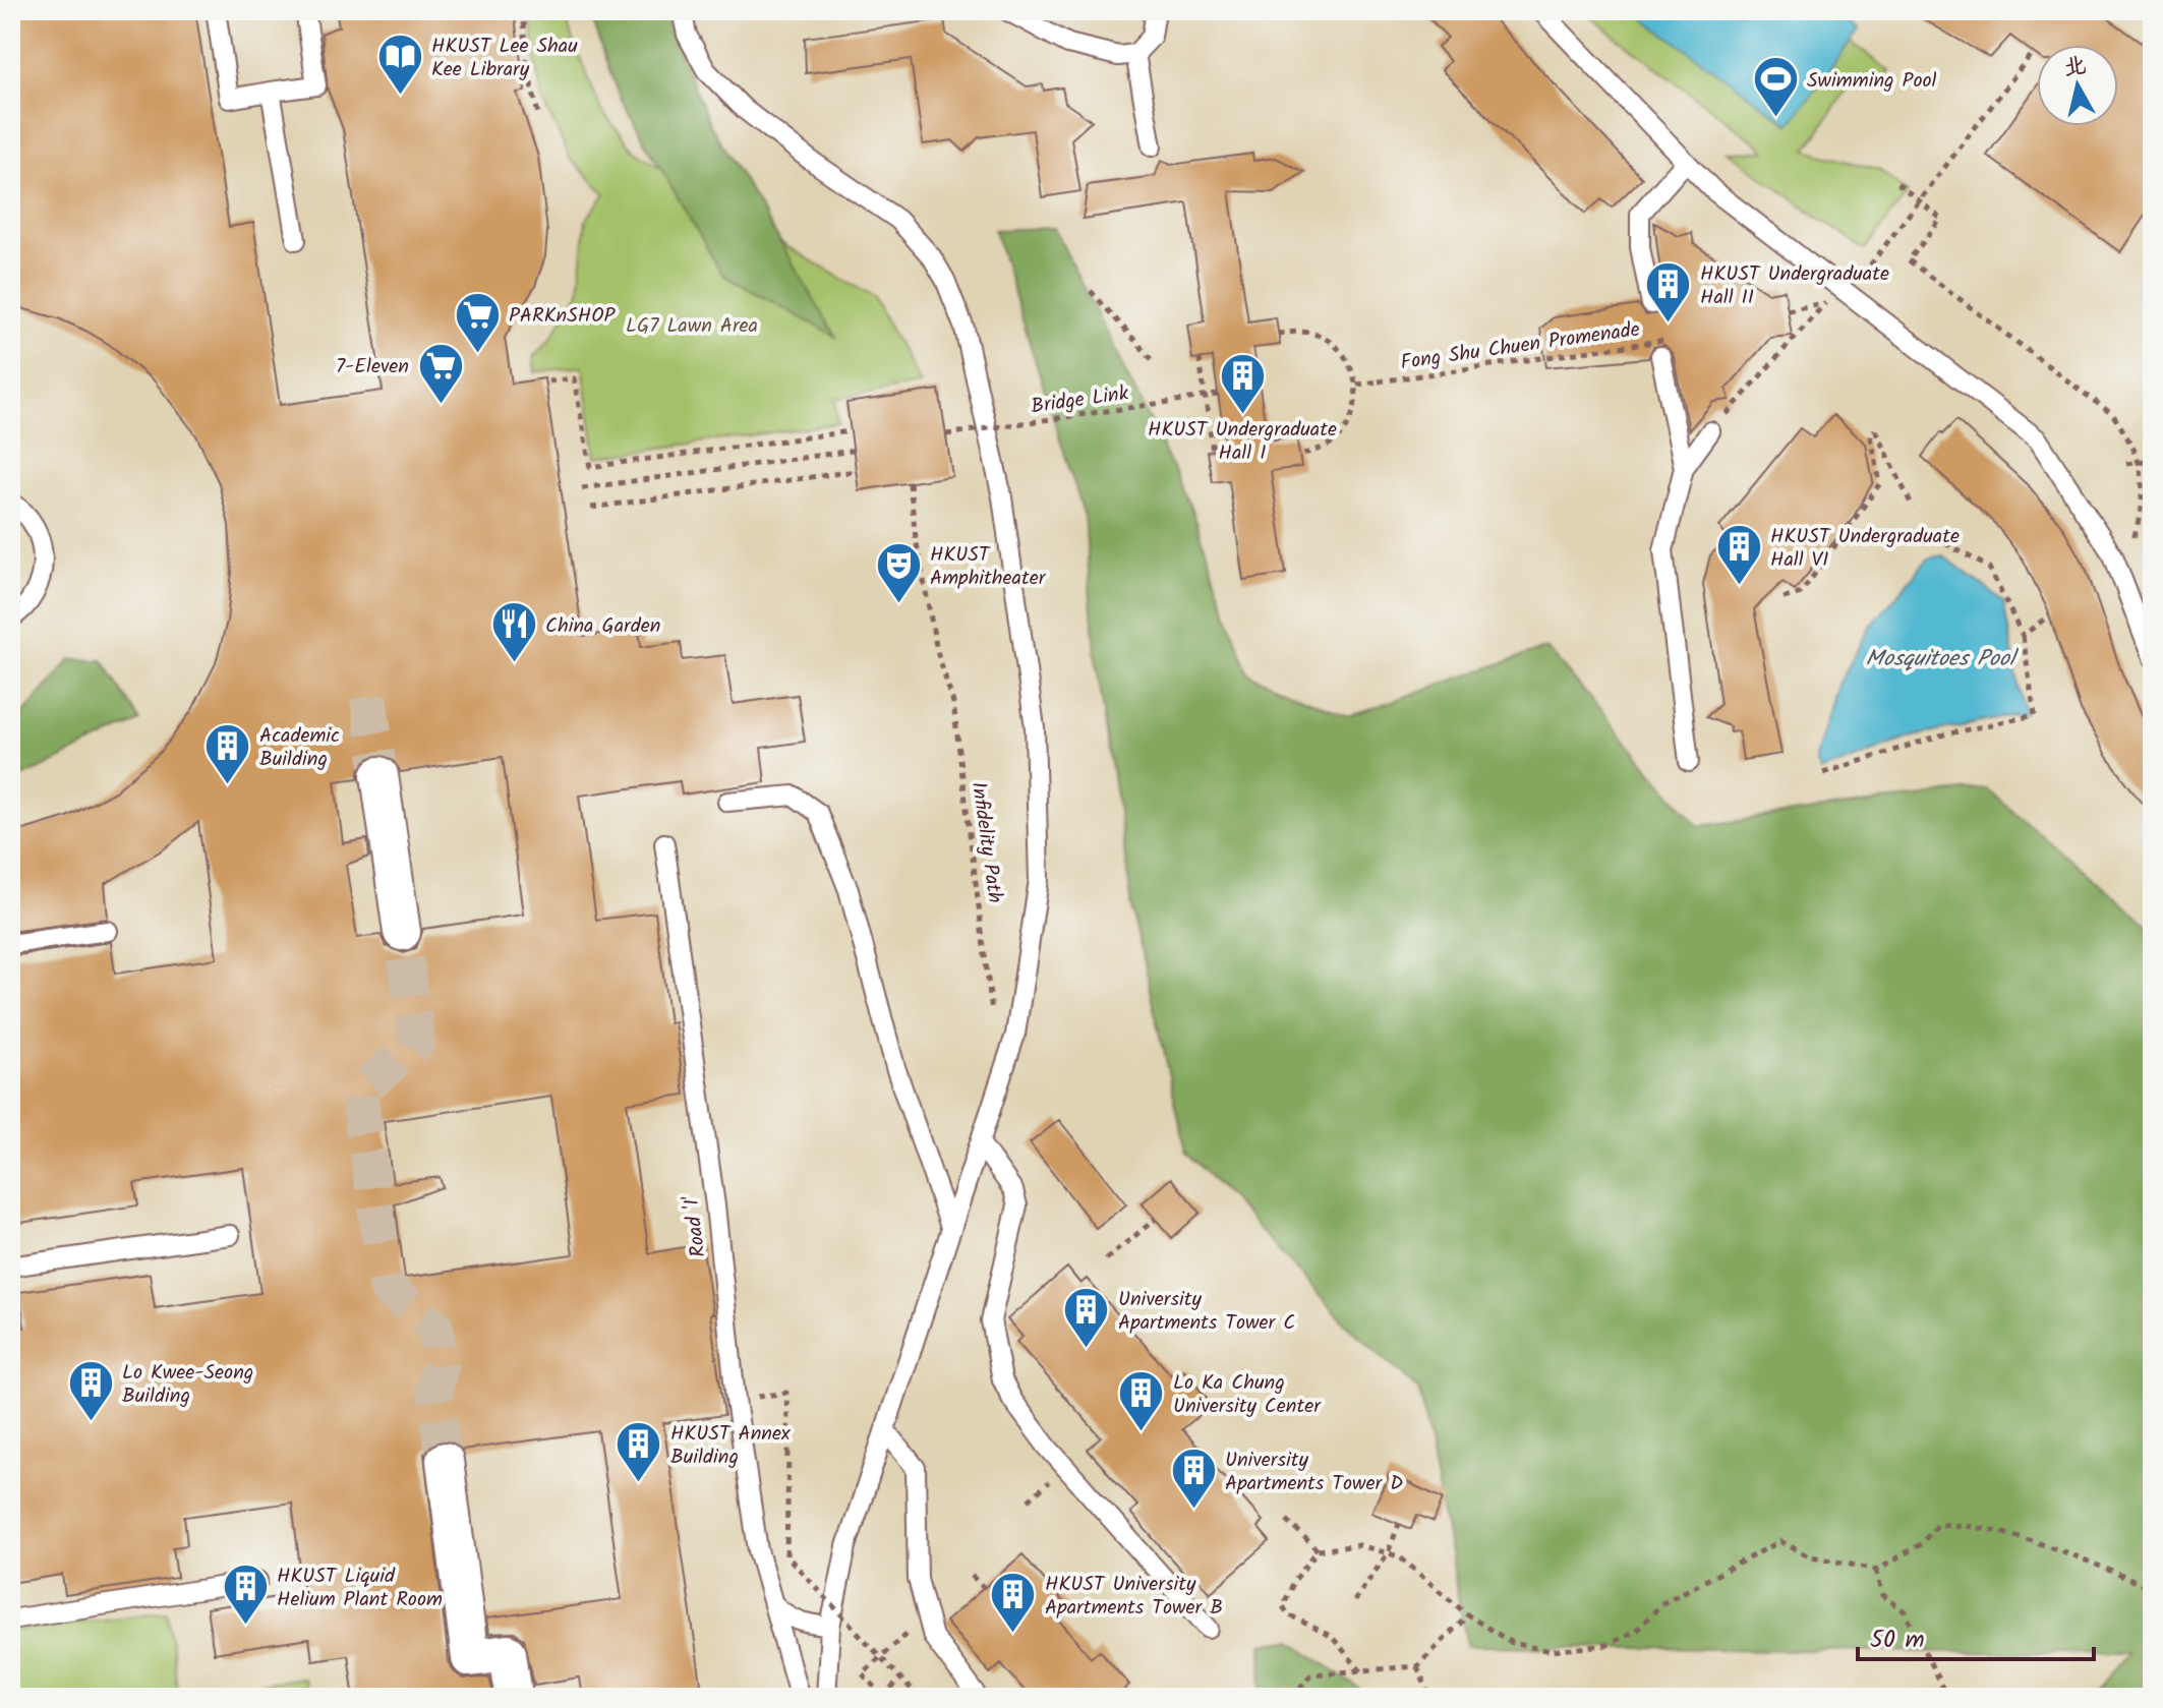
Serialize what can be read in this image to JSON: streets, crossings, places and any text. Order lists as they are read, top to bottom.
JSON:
{
  "streets": {
    "lane": ["Road 'I'"],
    "path": ["Fong Shu Chuen Promenade", "Bridge Link", "Infidelity Path"]
  },
  "water": ["Mosquitoes Pool"],
  "parks": ["LG7 Lawn Area"],
  "places": {
    "library": ["HKUST Lee Shau Kee Library"],
    "sports": ["Swimming Pool"],
    "building": [
      "HKUST Undergraduate Hall II",
      "HKUST Undergraduate Hall I",
      "HKUST Undergraduate Hall VI",
      "Academic Building",
      "University Apartments Tower C",
      "Lo Kwee-Seong Building",
      "Lo Ka Chung University Center",
      "HKUST Annex Building",
      "University Apartments Tower D",
      "HKUST Liquid Helium Plant Room",
      "HKUST University Apartments Tower B"
    ],
    "supermarket": ["PARKnSHOP", "7-Eleven"],
    "theatre": ["HKUST Amphitheater"],
    "restaurant": ["China Garden"]
  },
  "scale_bar": "50 m",
  "north": "top"
}
